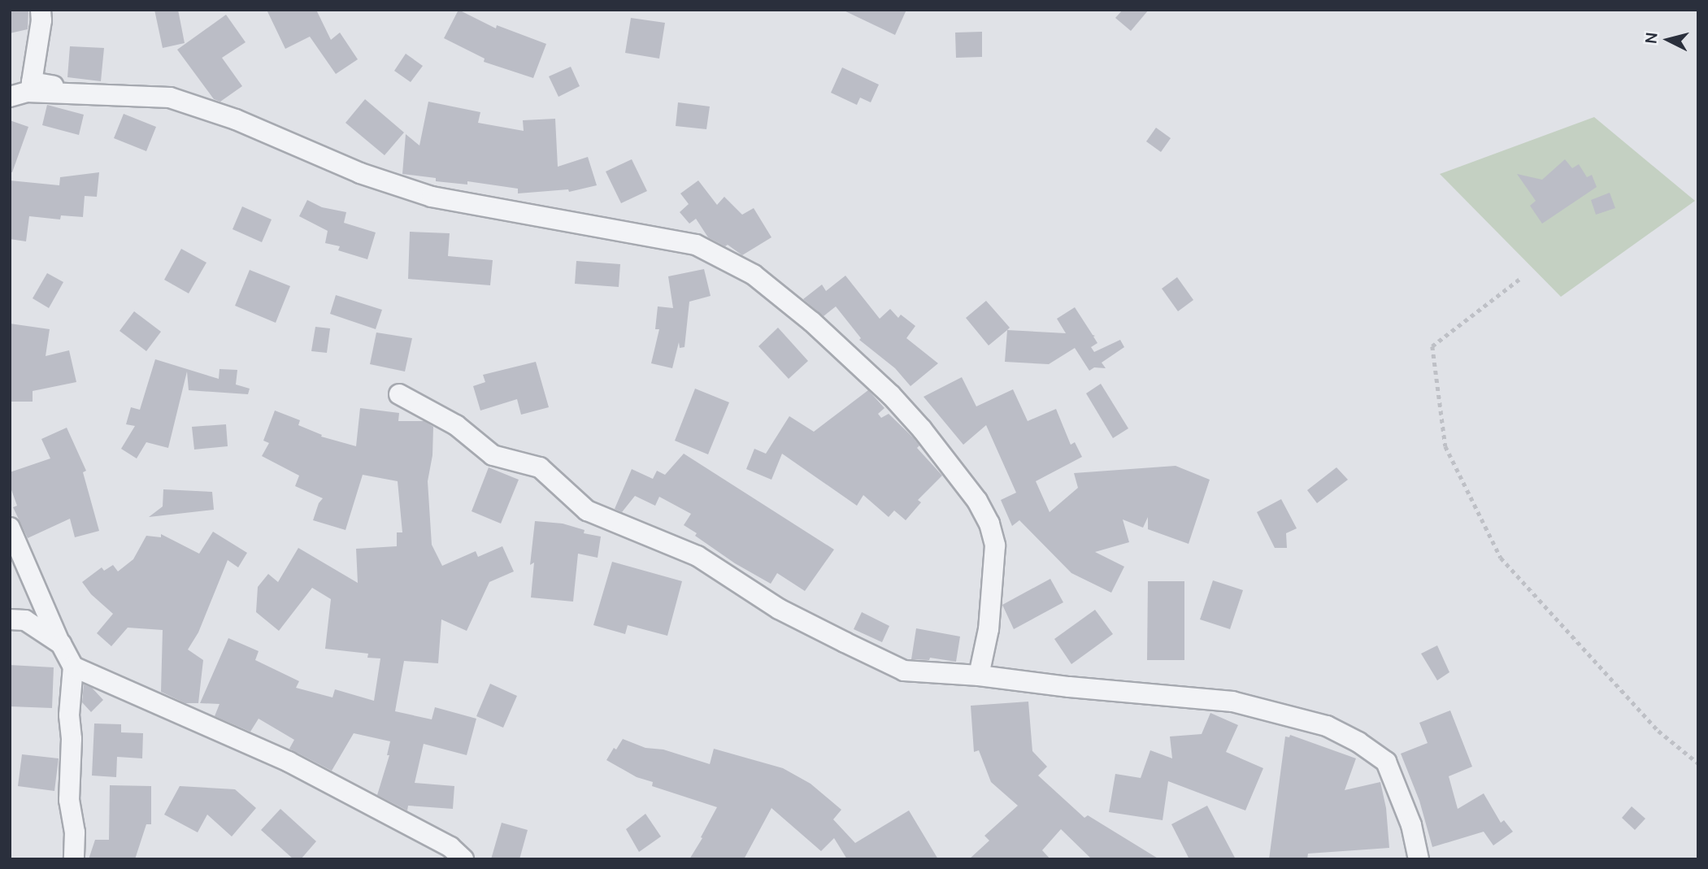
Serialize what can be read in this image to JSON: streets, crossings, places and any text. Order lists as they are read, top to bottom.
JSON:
{
  "north": "left"
}
